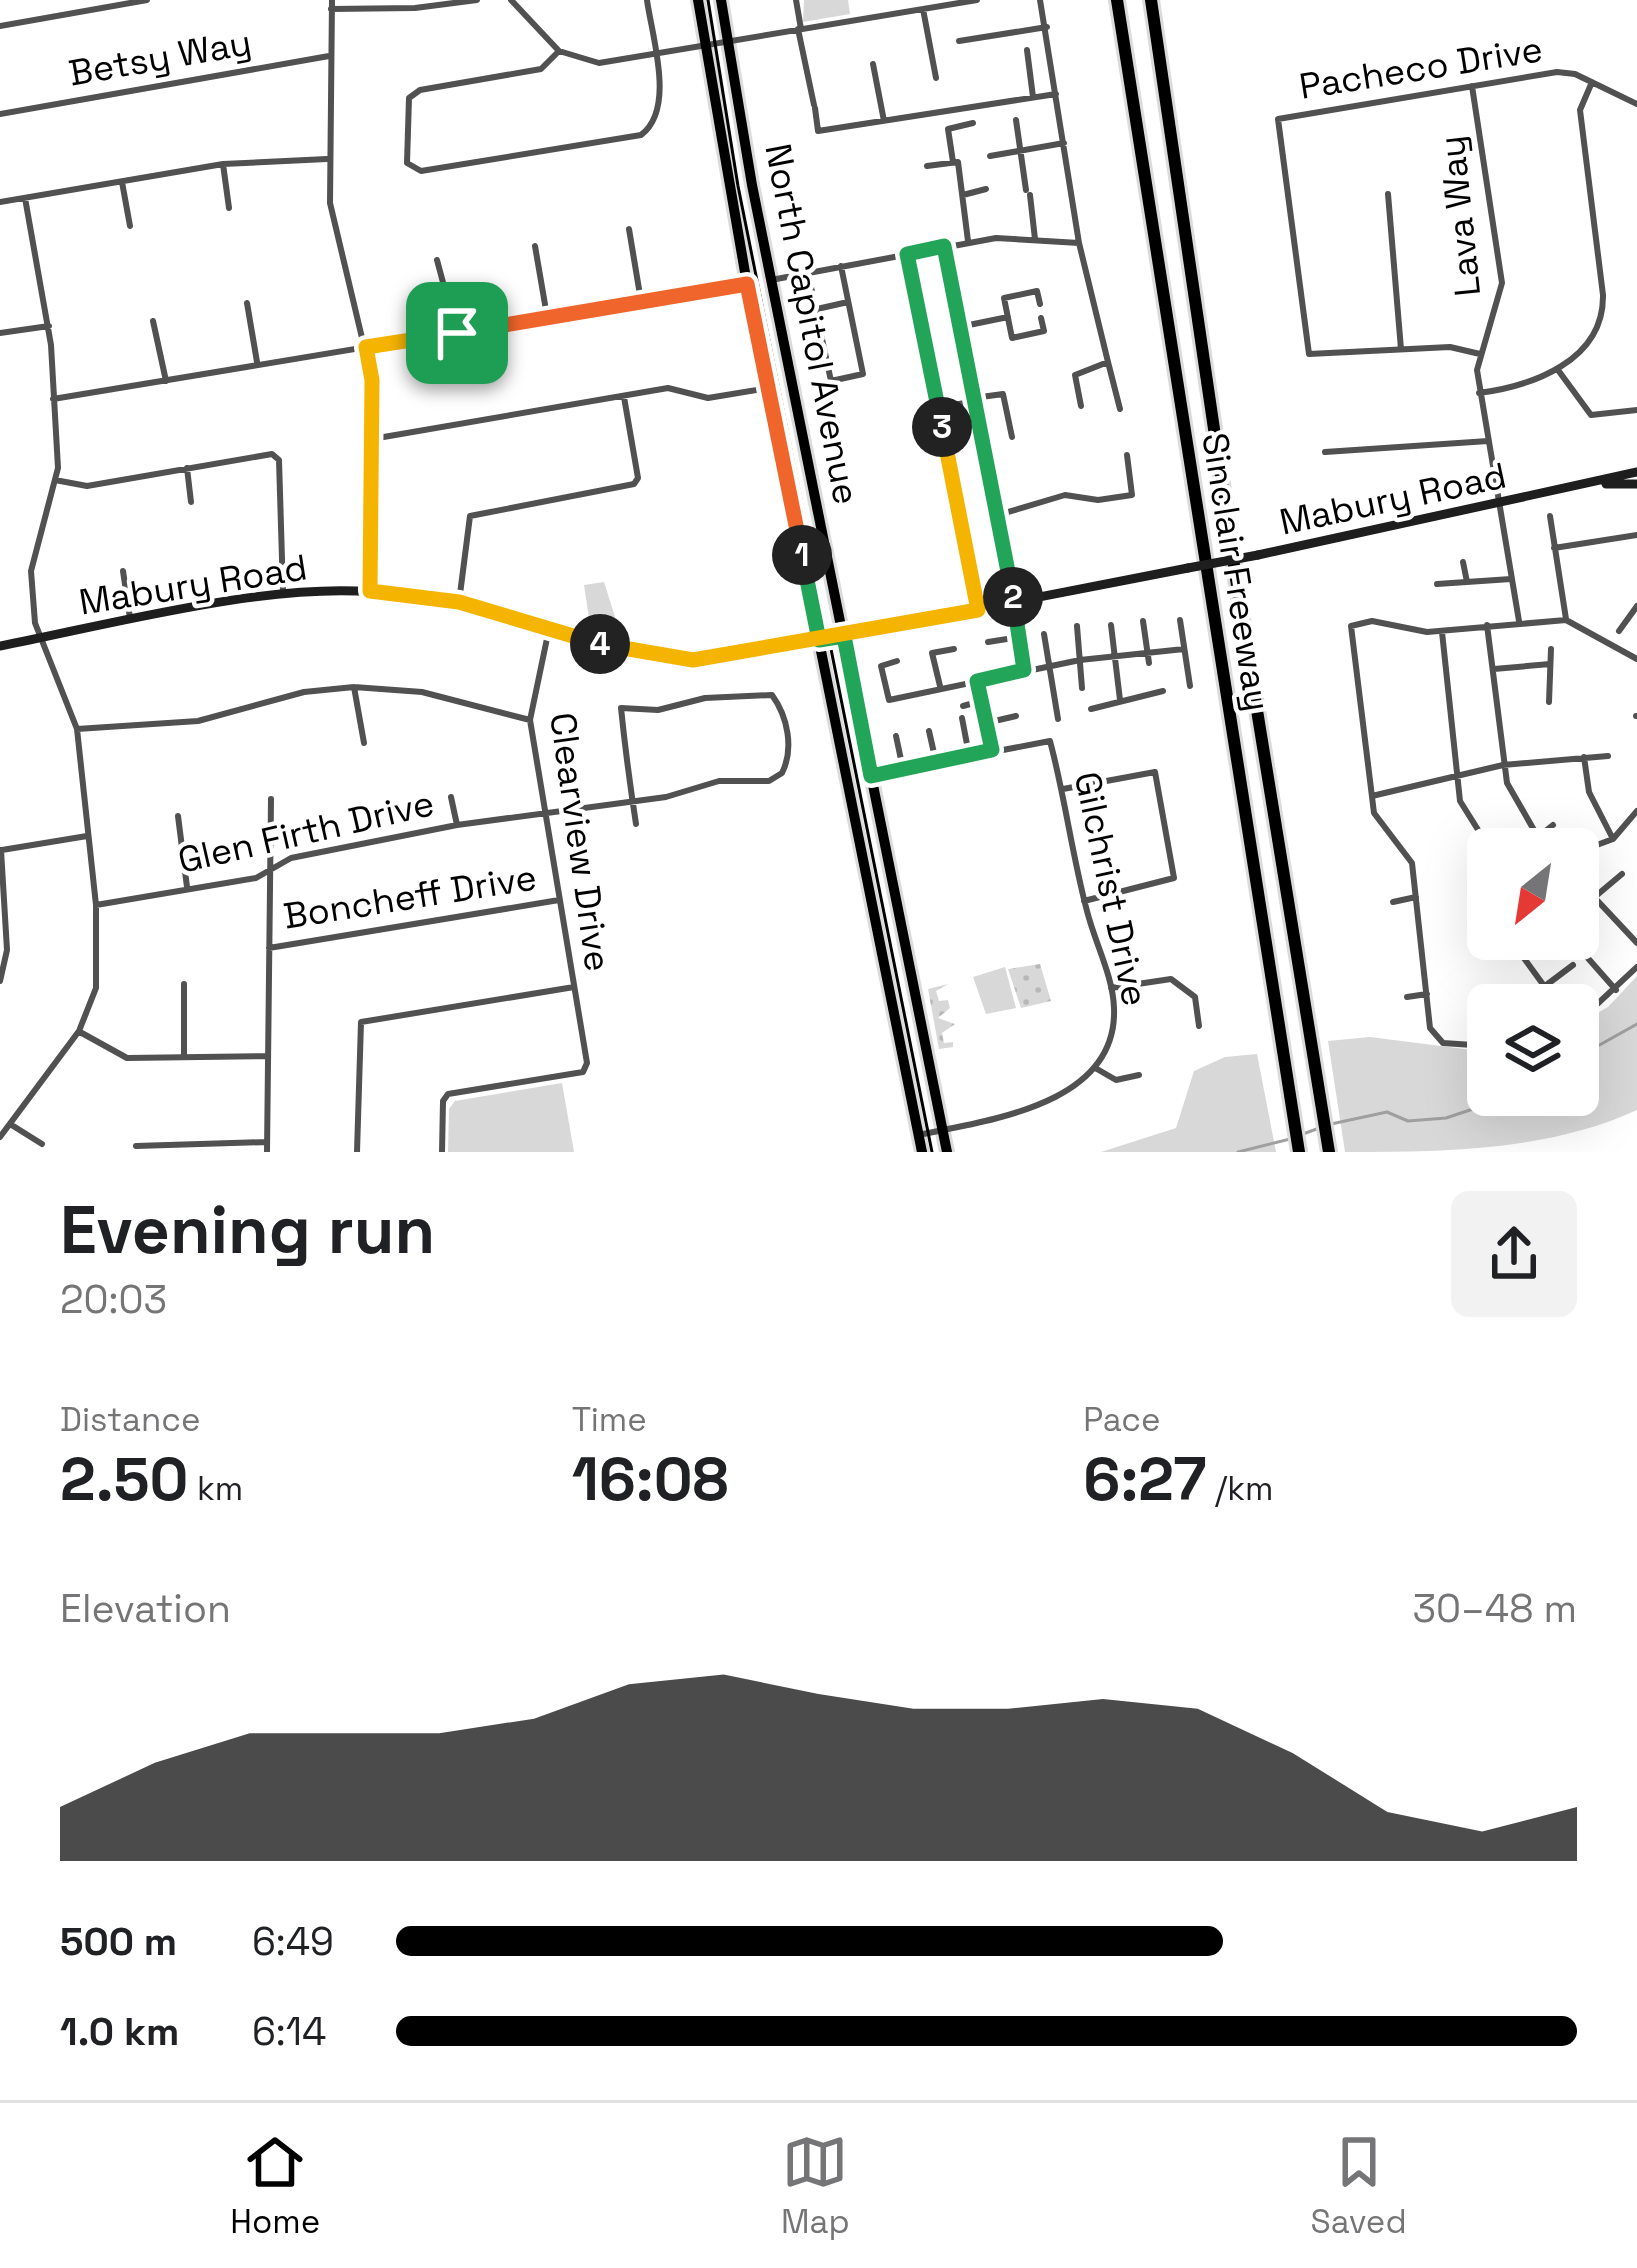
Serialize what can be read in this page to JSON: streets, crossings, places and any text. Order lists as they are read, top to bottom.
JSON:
{
  "streets": {
    "highway": ["Sinclair Freeway"],
    "main road": ["North Capitol Avenue", "Mabury Road"],
    "street": [
      "Betsy Way",
      "Pacheco Drive",
      "Lava Way",
      "Glen Firth Drive",
      "Clearview Drive",
      "Gilchrist Drive",
      "Boncheff Drive"
    ]
  },
  "crossings": [
    ["Pacheco Drive", "Lava Way"],
    ["Lava Way", "Mabury Road"],
    ["North Capitol Avenue", "Mabury Road"],
    ["Mabury Road", "Clearview Drive"],
    ["Glen Firth Drive", "Clearview Drive"],
    ["Clearview Drive", "Boncheff Drive"]
  ],
  "north": "bottom left",
  "page": {
    "pins": [
      "3",
      "1",
      "2",
      "4"
    ],
    "heading": ["Evening run", "20:03"],
    "stats": [
      ["Distance", "2.50 km"],
      ["Time", "16:08"],
      ["Pace", "6:27 /km"]
    ],
    "chart": ["Elevation", "30–48 m"],
    "list": [
      {
        "name": "500 m",
        "note": "6:49"
      },
      {
        "name": "1.0 km",
        "note": "6:14"
      }
    ],
    "tabs": ["Home", "Map", "Saved"]
  }
}
